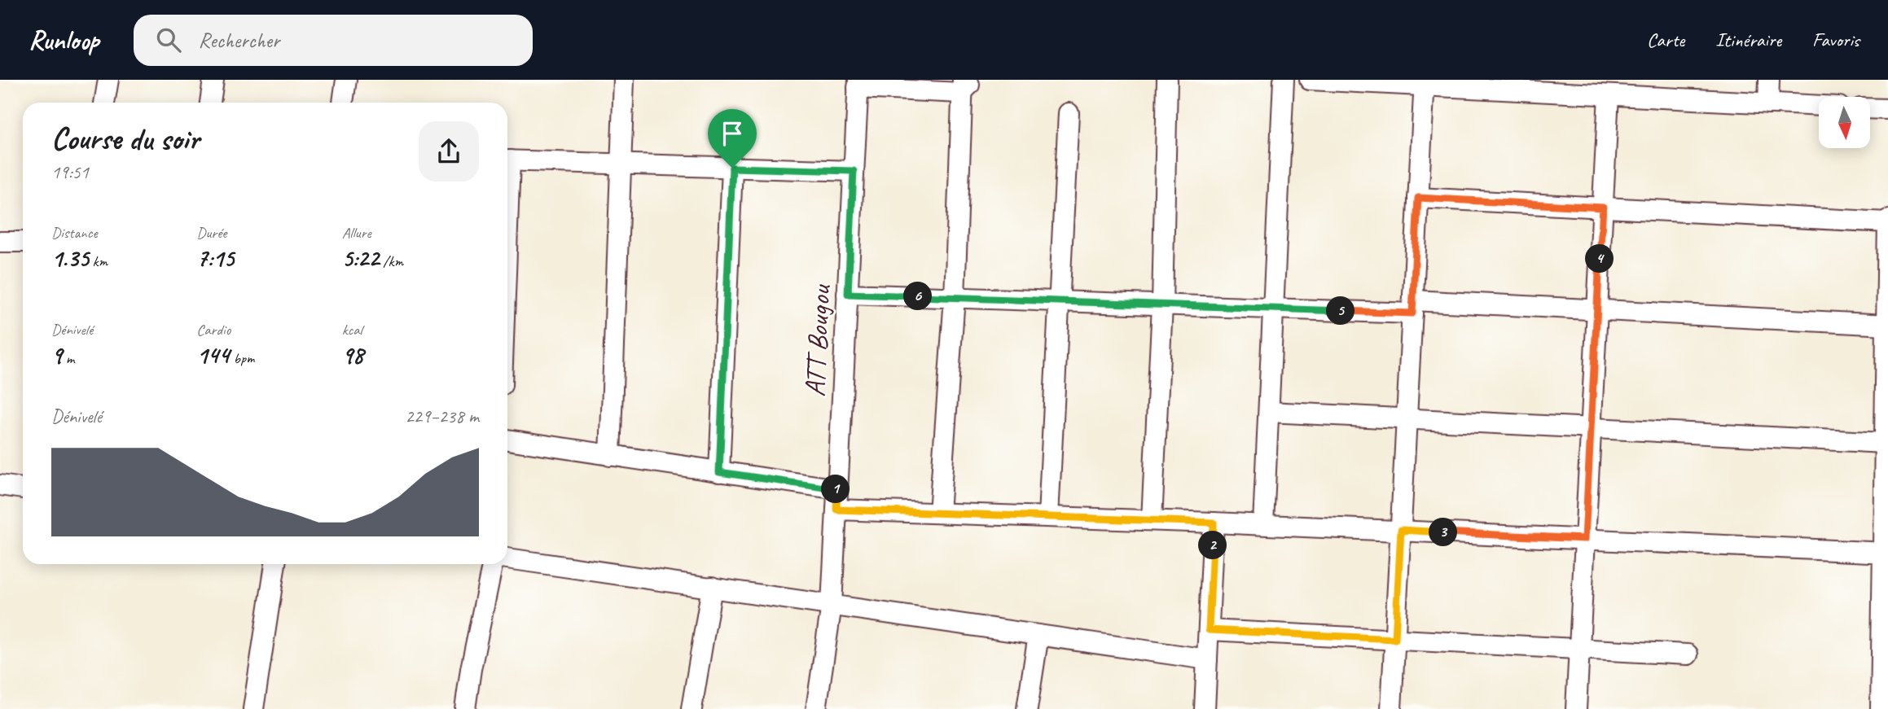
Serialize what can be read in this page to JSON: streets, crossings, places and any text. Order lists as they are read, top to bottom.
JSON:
{
  "streets": {
    "street": ["ATT Bougou"]
  },
  "north": "bottom",
  "page": {
    "header": "Runloop",
    "search": "Rechercher",
    "nav": ["Carte", "Itinéraire", "Favoris"],
    "heading": ["Course du soir", "19:51"],
    "stats": [
      ["Distance", "1.35 km"],
      ["Durée", "7:15"],
      ["Allure", "5:22 /km"],
      ["Dénivelé", "9 m"],
      ["Cardio", "144 bpm"],
      ["kcal", "98"]
    ],
    "pins": [
      "4",
      "6",
      "5",
      "1",
      "3",
      "2"
    ],
    "chart": ["Dénivelé", "229–238 m"]
  }
}
